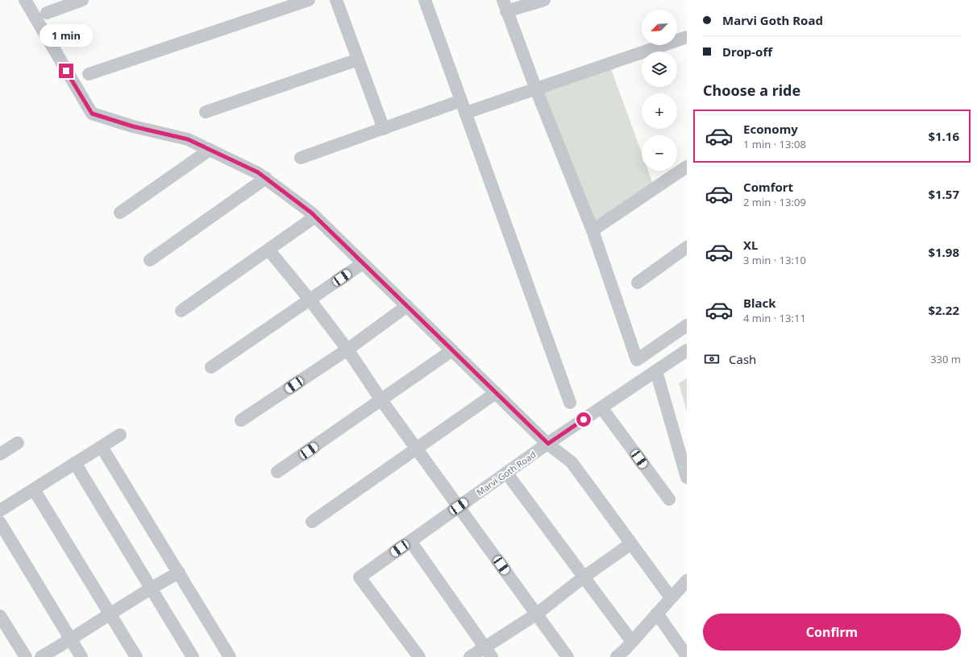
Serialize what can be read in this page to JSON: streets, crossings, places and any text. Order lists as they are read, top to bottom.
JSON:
{
  "streets": {
    "street": ["Marvi Goth Road"]
  },
  "north": "bottom left",
  "page": {
    "banner": ["Marvi Goth Road", "Drop-off"],
    "map_buttons": ["+", "−"],
    "bubble": "1 min",
    "heading": "Choose a ride",
    "list": [
      {
        "name": "Economy",
        "note": "1 min · 13:08",
        "value": "$1.16"
      },
      {
        "name": "Comfort",
        "note": "2 min · 13:09",
        "value": "$1.57"
      },
      {
        "name": "XL",
        "note": "3 min · 13:10",
        "value": "$1.98"
      },
      {
        "name": "Black",
        "note": "4 min · 13:11",
        "value": "$2.22"
      }
    ],
    "pay": ["Cash", "330 m"],
    "buttons": "Confirm"
  }
}
